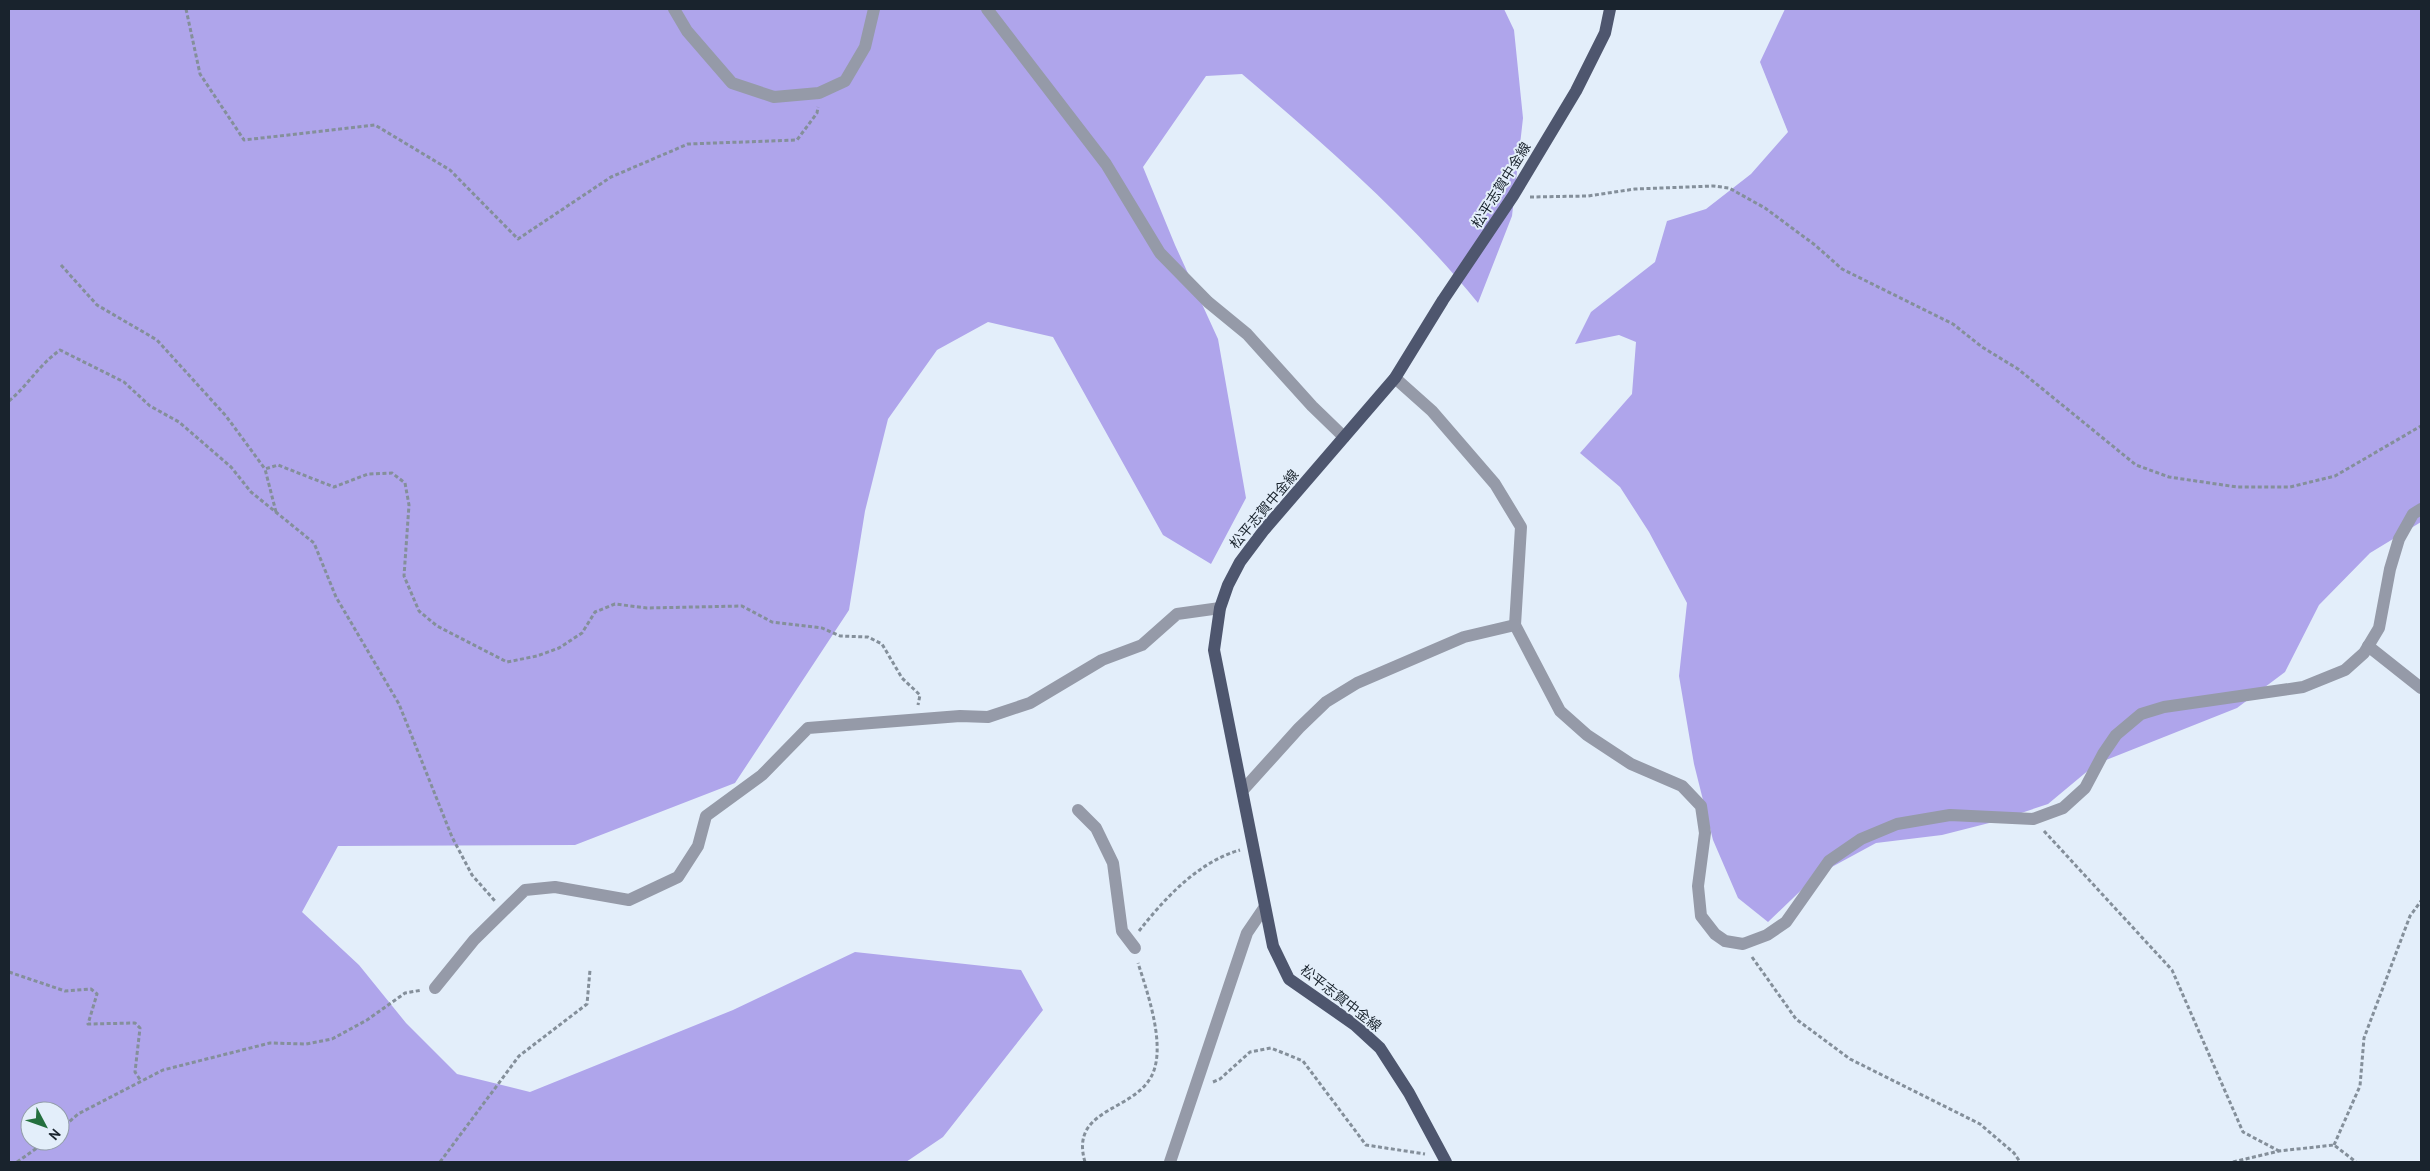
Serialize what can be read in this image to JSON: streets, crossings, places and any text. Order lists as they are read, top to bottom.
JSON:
{
  "streets": {
    "main road": ["松平志賀中金線"]
  },
  "north": "bottom right"
}
